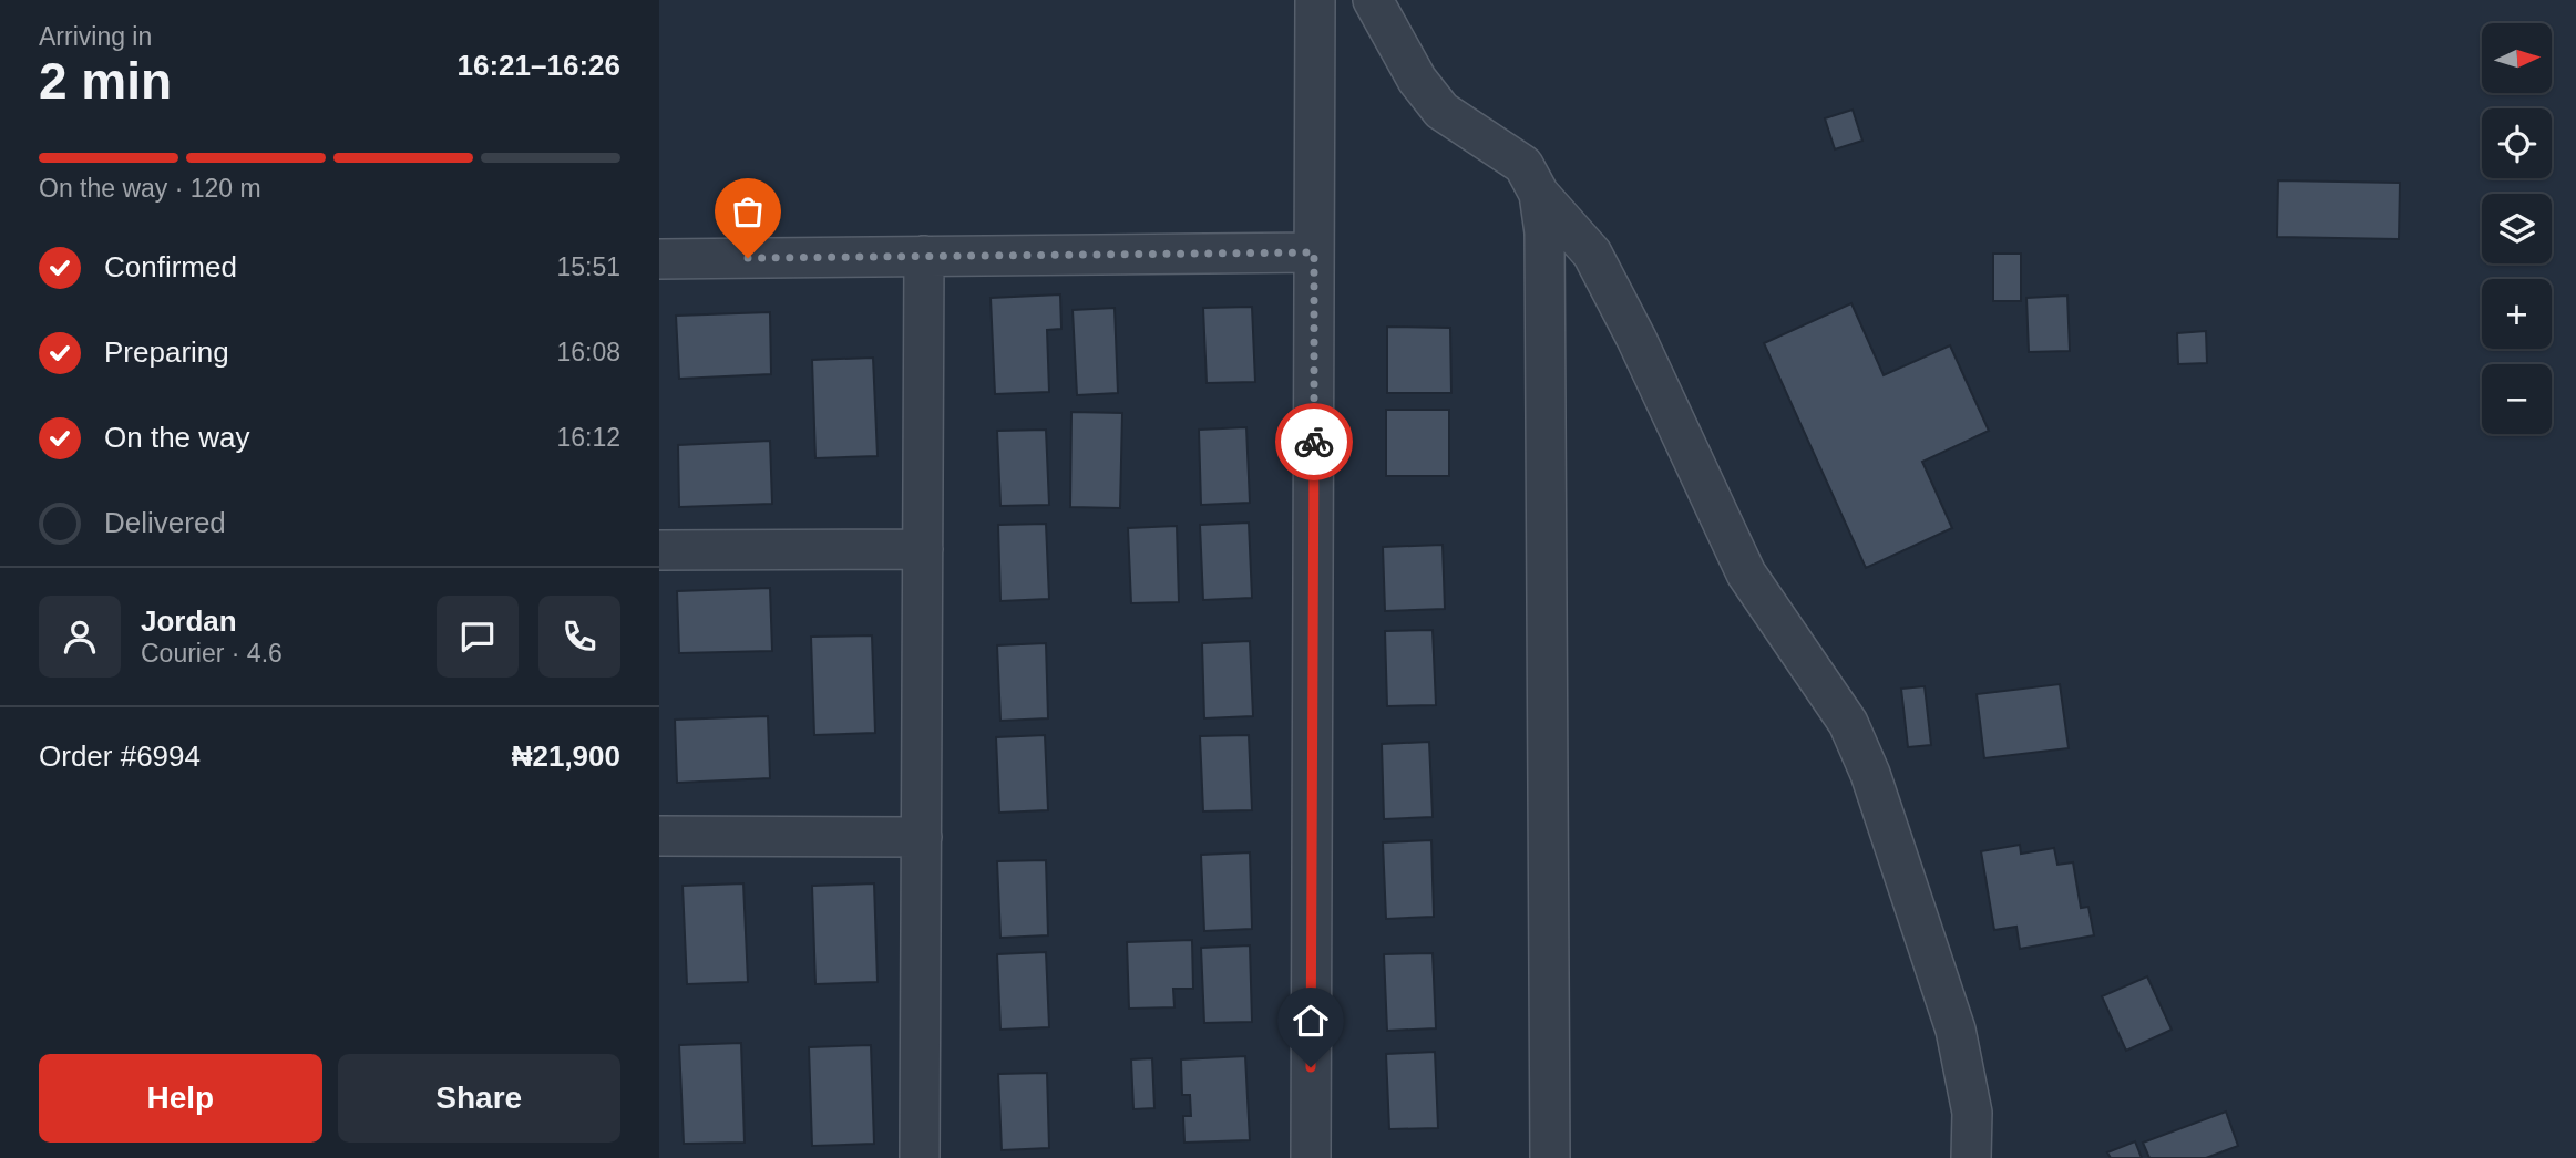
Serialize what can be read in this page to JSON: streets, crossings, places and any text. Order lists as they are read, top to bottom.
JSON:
{
  "north": "right",
  "page": {
    "heading": ["2 min", "Arriving in", "16:21–16:26"],
    "panel": [
      "Jordan",
      "Courier · 4.6",
      "Order #6994",
      "₦21,900"
    ],
    "map_buttons": ["+", "−"],
    "bar": "On the way · 120 m",
    "list": [
      ["Confirmed", "15:51"],
      ["Preparing", "16:08"],
      ["On the way", "16:12"],
      "Delivered"
    ],
    "buttons": ["Help", "Share"]
  }
}
